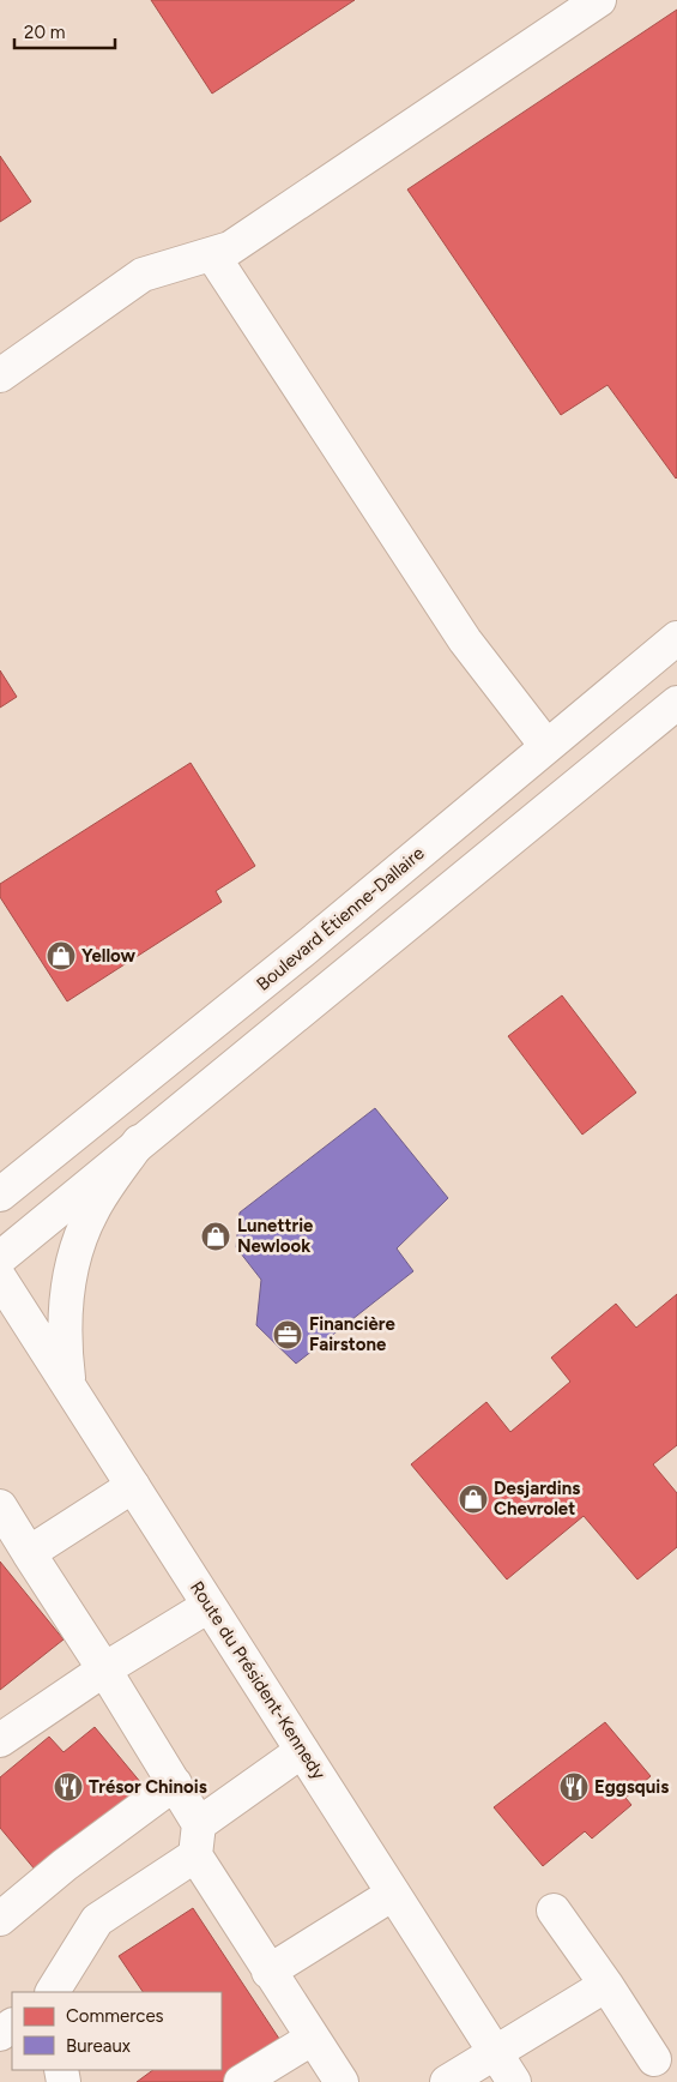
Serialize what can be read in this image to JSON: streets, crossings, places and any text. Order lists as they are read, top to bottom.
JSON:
{
  "streets": {
    "street": ["Boulevard Étienne-Dallaire", "Route du Président-Kennedy"]
  },
  "places": {
    "shop": ["Yellow", "Lunettrie Newlook", "Desjardins Chevrolet"],
    "office": ["Financière Fairstone"],
    "restaurant": ["Trésor Chinois", "Eggsquis"]
  },
  "legend": ["Commerces", "Bureaux"],
  "scale_bar": "20 m"
}
